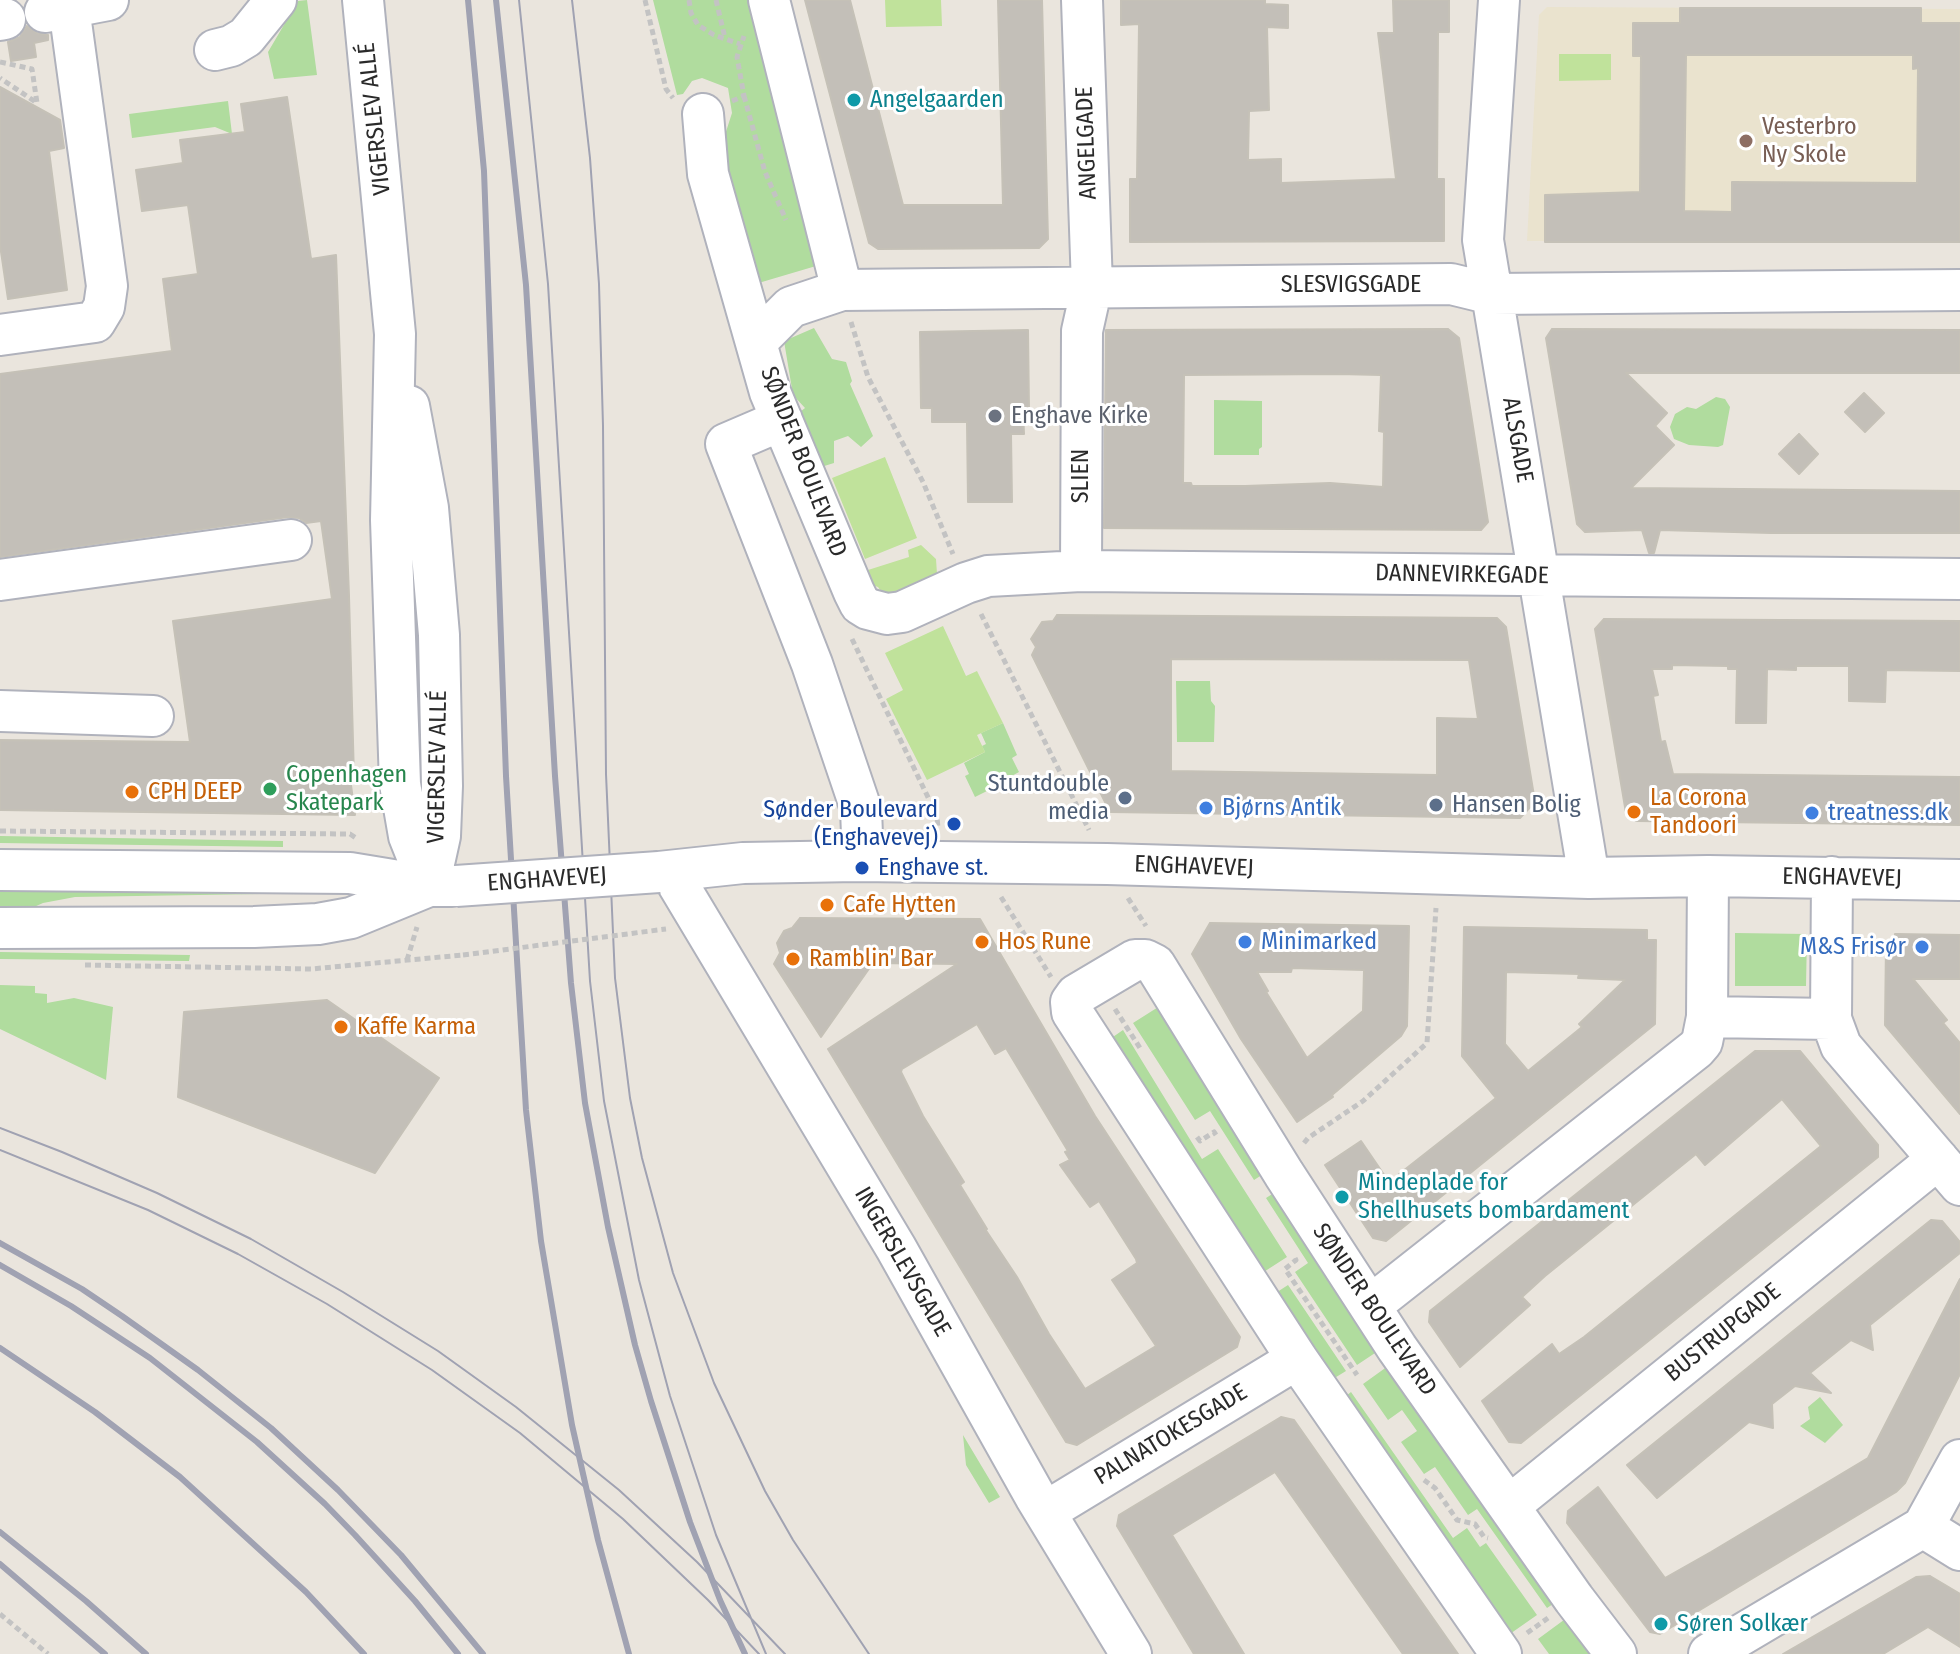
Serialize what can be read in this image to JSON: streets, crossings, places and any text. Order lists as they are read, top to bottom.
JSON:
{
  "streets": {
    "street": [
      "VIGERSLEV ALLÉ",
      "ANGELGADE",
      "SLESVIGSGADE",
      "ALSGADE",
      "SØNDER BOULEVARD",
      "SLIEN",
      "DANNEVIRKEGADE",
      "ENGHAVEVEJ",
      "INGERSLEVSGADE",
      "BUSTRUPGADE",
      "PALNATOKESGADE"
    ]
  },
  "crossings": [
    ["VIGERSLEV ALLÉ", "ENGHAVEVEJ"],
    ["ANGELGADE", "SLESVIGSGADE"],
    ["ANGELGADE", "SLIEN"],
    ["SLESVIGSGADE", "ALSGADE"],
    ["SLESVIGSGADE", "SØNDER BOULEVARD"],
    ["SLESVIGSGADE", "SLIEN"],
    ["ALSGADE", "DANNEVIRKEGADE"],
    ["ALSGADE", "ENGHAVEVEJ"],
    ["SØNDER BOULEVARD", "BUSTRUPGADE"],
    ["SLIEN", "DANNEVIRKEGADE"],
    ["ENGHAVEVEJ", "INGERSLEVSGADE"],
    ["INGERSLEVSGADE", "PALNATOKESGADE"]
  ],
  "places": [
    "Angelgaarden",
    "Vesterbro Ny Skole",
    "Enghave Kirke",
    "Copenhagen Skatepark",
    "CPH DEEP",
    "Stuntdouble media",
    "Hansen Bolig",
    "Bjørns Antik",
    "La Corona Tandoori",
    "treatness.dk",
    "Sønder Boulevard (Enghavevej)",
    "Enghave st.",
    "Cafe Hytten",
    "Hos Rune",
    "Minimarked",
    "M&S Frisør",
    "Ramblin' Bar",
    "Kaffe Karma",
    "Mindeplade for Shellhusets bombardament",
    "Søren Solkær"
  ]
}
